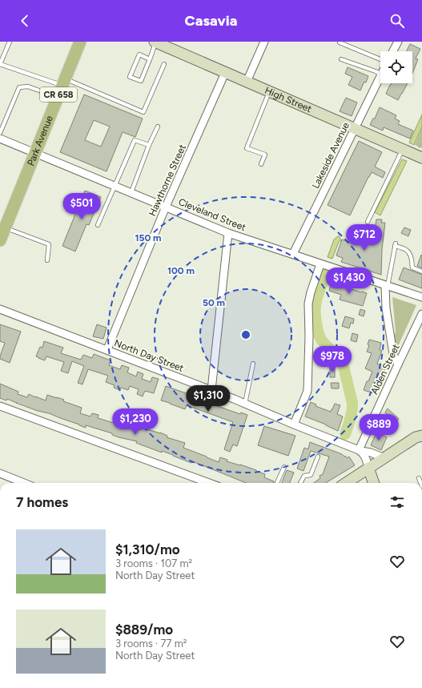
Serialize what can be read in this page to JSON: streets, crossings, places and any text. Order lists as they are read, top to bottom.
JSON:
{
  "streets": {
    "main road": ["CR 658", "High Street", "Park Avenue"],
    "street": [
      "Lakeside Avenue",
      "Hawthorne Street",
      "Cleveland Street",
      "North Day Street",
      "Alden Street"
    ]
  },
  "crossings": [
    ["High Street", "Lakeside Avenue"],
    ["High Street", "Hawthorne Street"],
    ["Park Avenue", "Cleveland Street"],
    ["Lakeside Avenue", "Cleveland Street"],
    ["Hawthorne Street", "Cleveland Street"],
    ["Hawthorne Street", "North Day Street"],
    ["North Day Street", "Alden Street"]
  ],
  "page": {
    "header": "Casavia",
    "price": [
      "$501",
      "$712",
      "$1,430",
      "$978",
      "$1,310",
      "$1,230",
      "$889"
    ],
    "heading": "7 homes",
    "list": [
      {
        "name": "$1,310/mo",
        "note": "3 rooms · 107 m² · North Day Street"
      },
      {
        "name": "$889/mo",
        "note": "3 rooms · 77 m² · North Day Street"
      }
    ]
  },
  "rings": ["150 m", "100 m", "50 m"]
}
